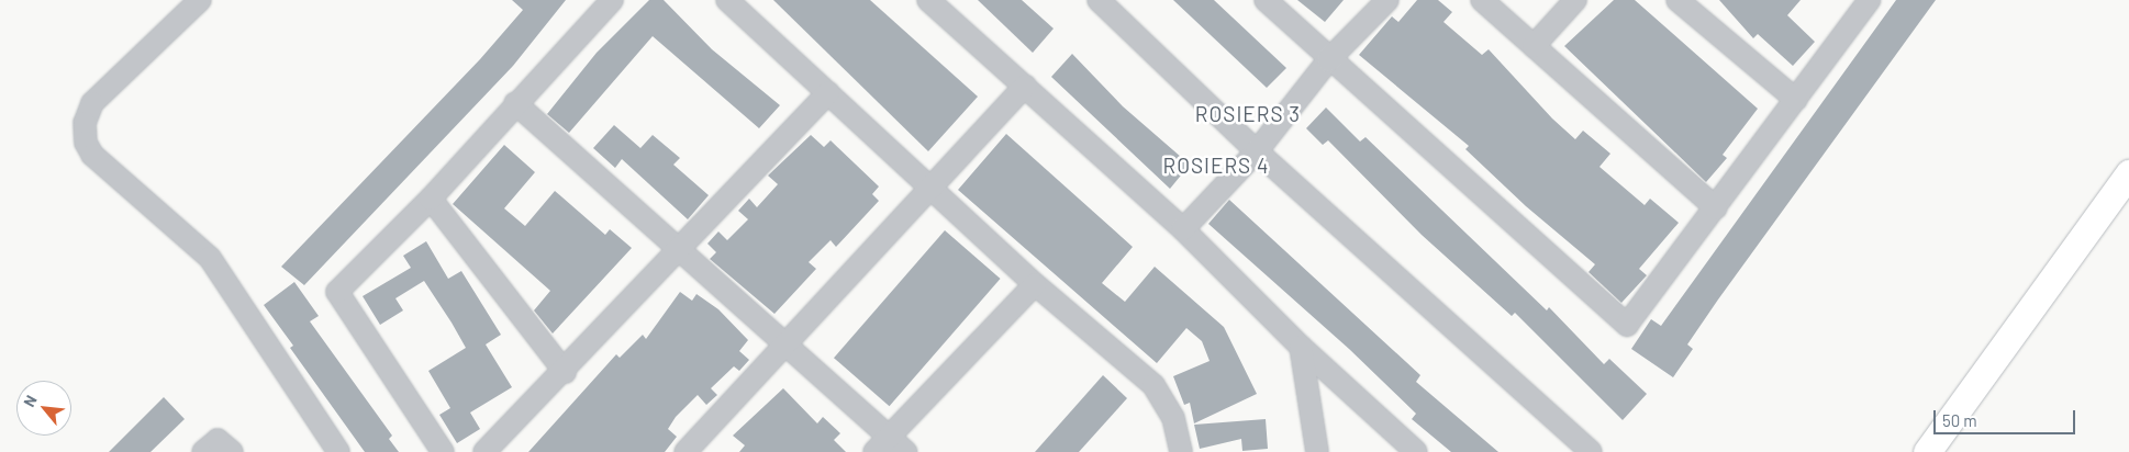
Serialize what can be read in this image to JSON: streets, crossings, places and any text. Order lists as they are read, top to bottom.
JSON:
{
  "districts": ["ROSIERS 3", "ROSIERS 4"],
  "scale_bar": "50 m",
  "north": "top left"
}
